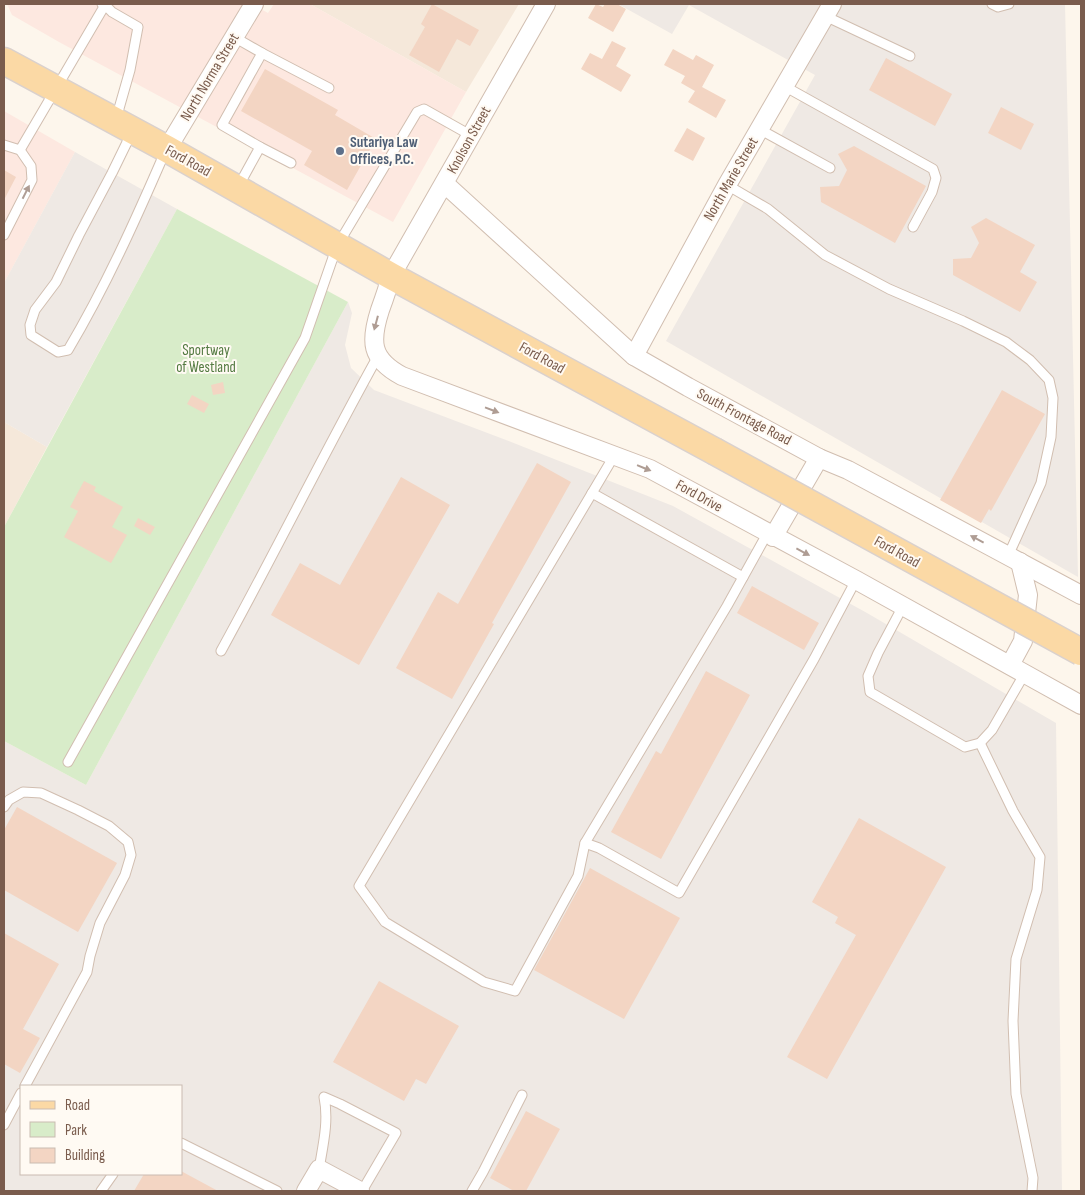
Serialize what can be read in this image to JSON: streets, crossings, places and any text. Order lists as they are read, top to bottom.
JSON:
{
  "streets": {
    "main road": ["Ford Road"],
    "street": [
      "North Norma Street",
      "Knolson Street",
      "North Marie Street",
      "South Frontage Road",
      "Ford Drive"
    ]
  },
  "crossings": [
    ["North Norma Street", "Ford Road"],
    ["Knolson Street", "Ford Road"],
    ["Knolson Street", "South Frontage Road"],
    ["North Marie Street", "South Frontage Road"]
  ],
  "one_way": ["Ford Drive"],
  "parks": ["Sportway of Westland"],
  "places": ["Sutariya Law Offices, P.C."],
  "legend": ["Road", "Park", "Building"]
}
